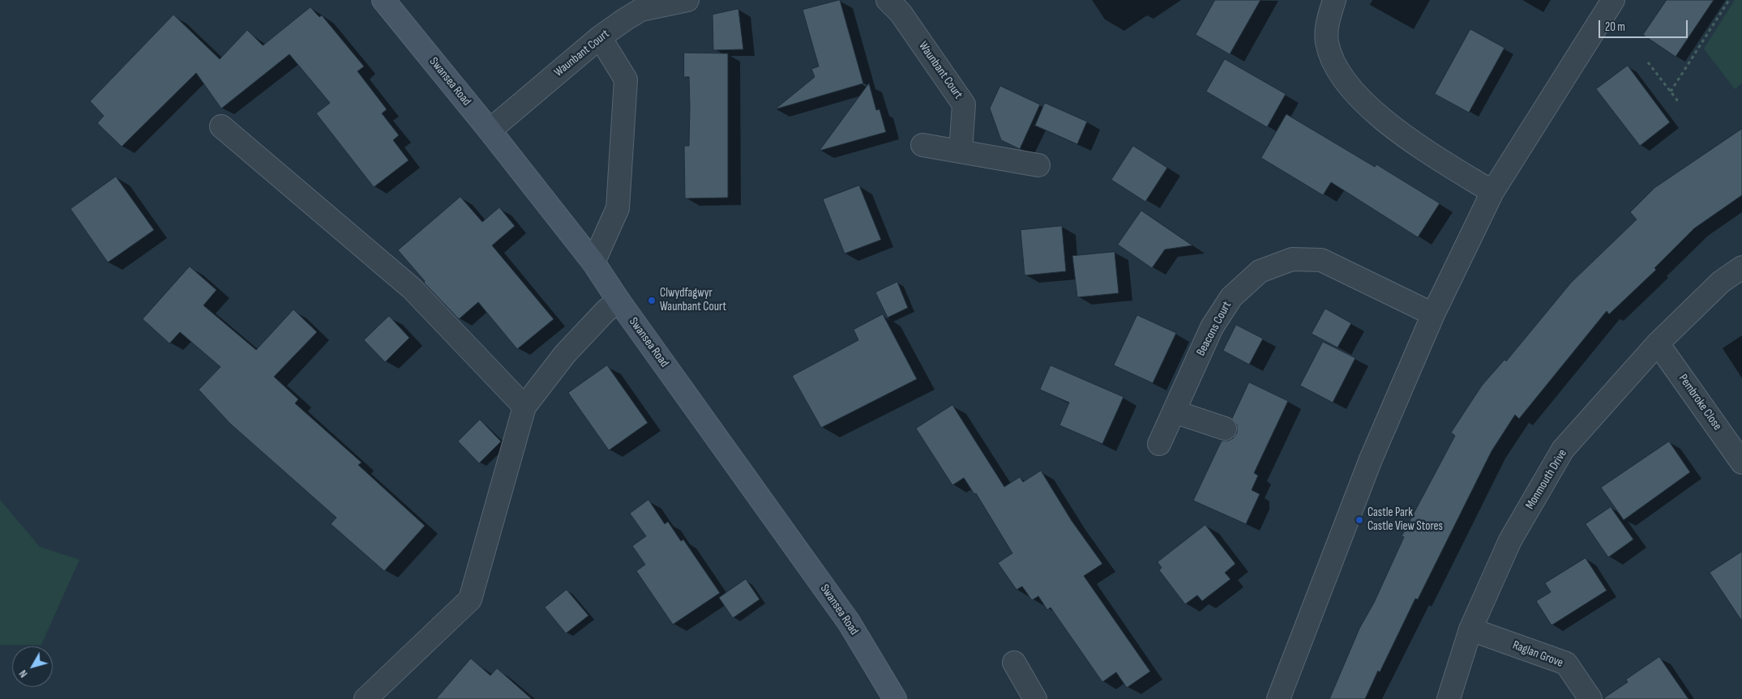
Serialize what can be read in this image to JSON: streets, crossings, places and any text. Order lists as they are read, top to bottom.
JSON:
{
  "streets": {
    "street": [
      "Waunbant Court",
      "Swansea Road",
      "Beacons Court",
      "Pembroke Close",
      "Monmouth Drive",
      "Raglan Grove"
    ]
  },
  "crossings": [
    ["Waunbant Court", "Swansea Road"],
    ["Pembroke Close", "Monmouth Drive"],
    ["Monmouth Drive", "Raglan Grove"]
  ],
  "places": ["Clwydfagwyr Waunbant Court", "Castle Park Castle View Stores"],
  "scale_bar": "20 m",
  "north": "bottom left"
}
